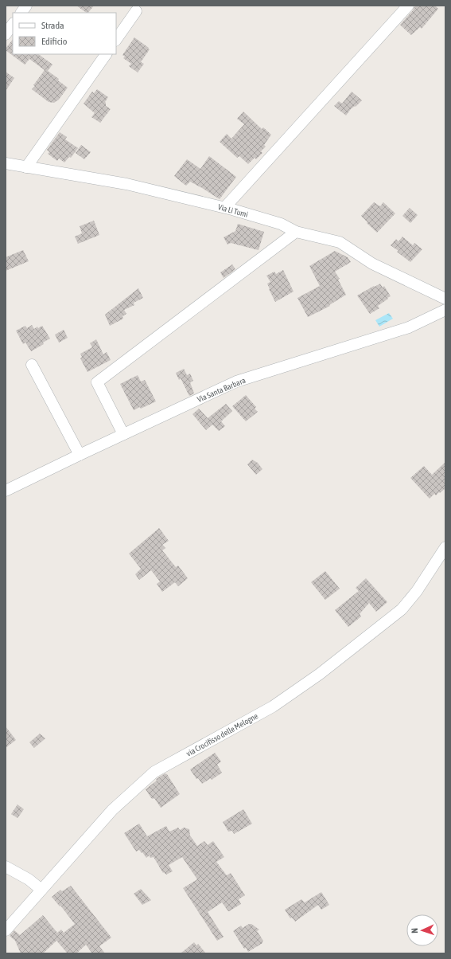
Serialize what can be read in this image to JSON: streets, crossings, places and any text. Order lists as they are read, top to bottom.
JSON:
{
  "streets": {
    "street": ["Via Li Tumi", "Via Santa Barbara", "via Crocifisso delle Melogne"]
  },
  "legend": ["Strada", "Edificio"],
  "north": "left"
}
